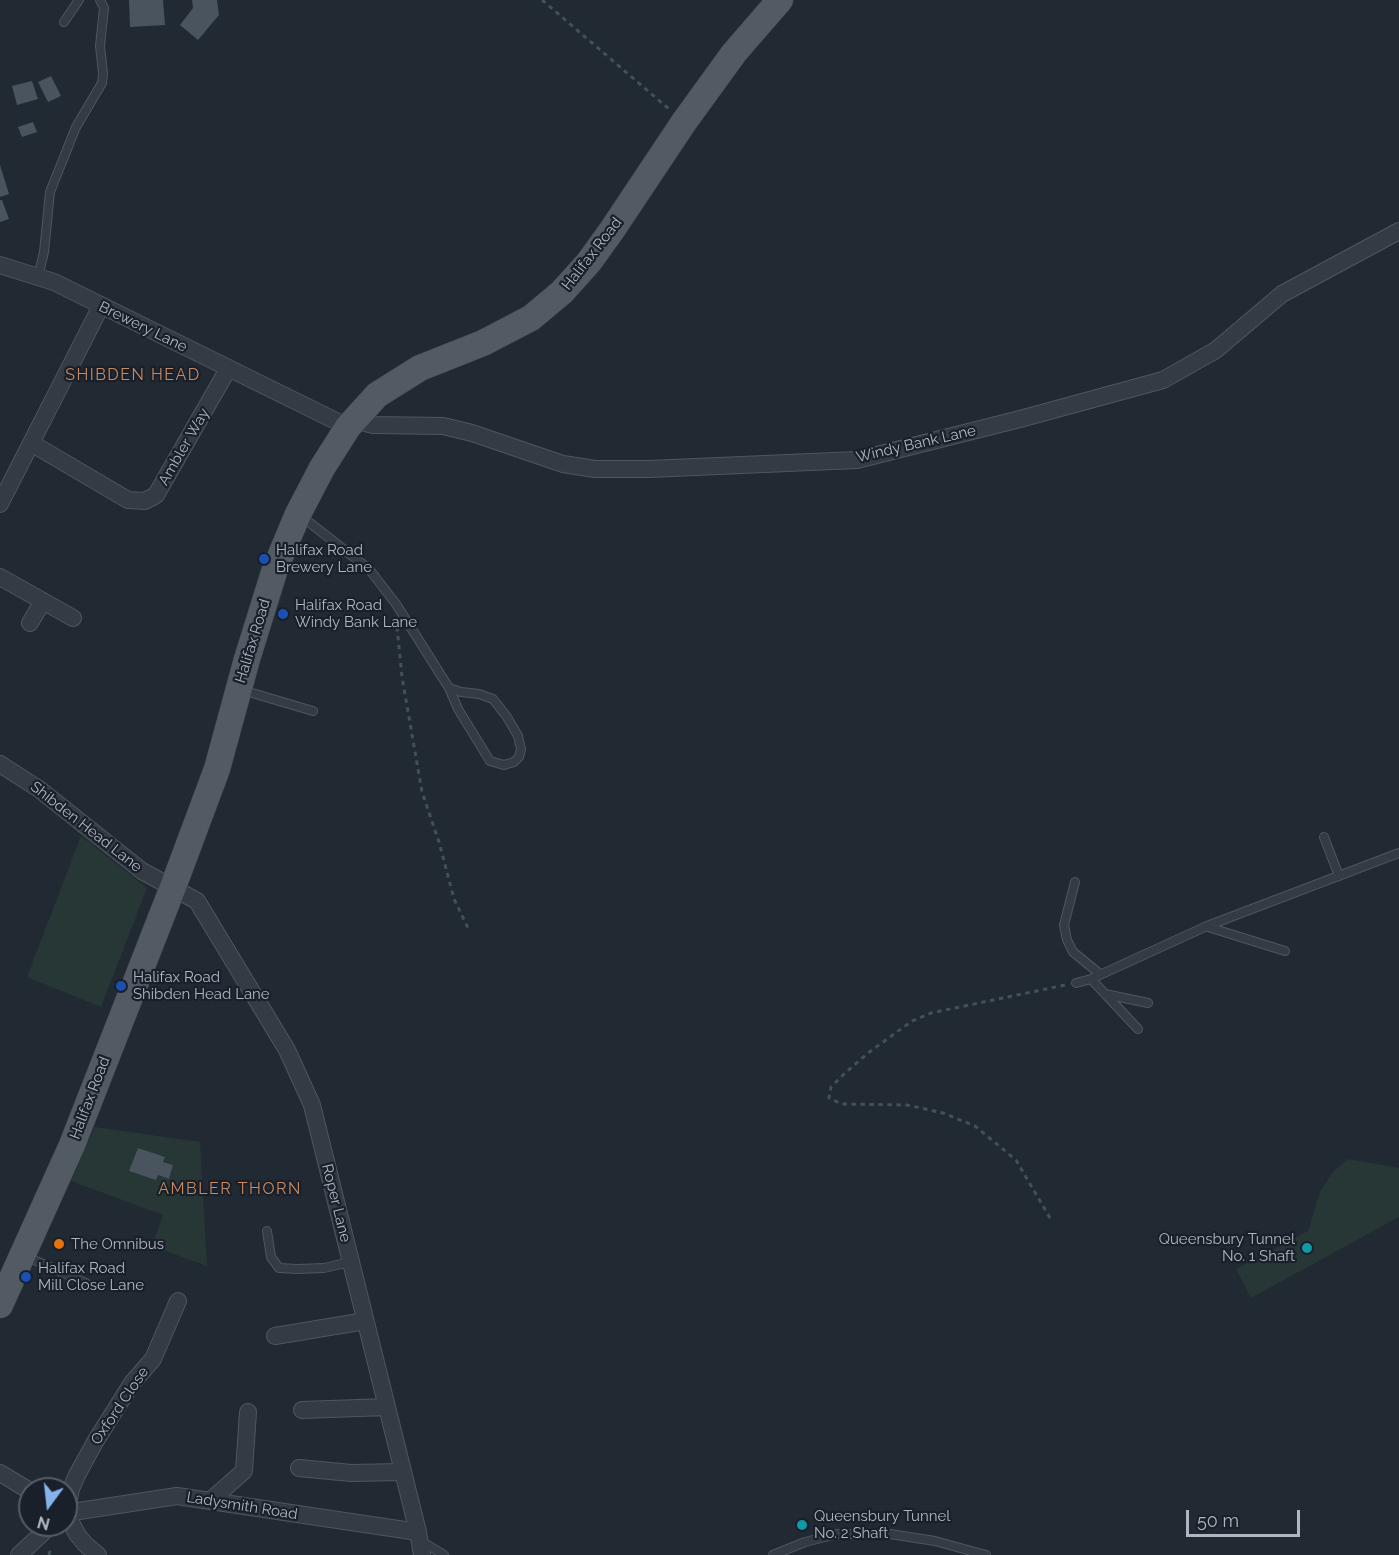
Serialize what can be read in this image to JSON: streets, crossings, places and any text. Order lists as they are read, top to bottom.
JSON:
{
  "streets": {
    "main road": ["Halifax Road"],
    "street": [
      "Brewery Lane",
      "Windy Bank Lane",
      "Ambler Way",
      "Shibden Head Lane",
      "Roper Lane",
      "Oxford Close",
      "Ladysmith Road"
    ]
  },
  "crossings": [
    ["Halifax Road", "Brewery Lane"],
    ["Halifax Road", "Windy Bank Lane"],
    ["Halifax Road", "Shibden Head Lane"],
    ["Halifax Road", "Roper Lane"],
    ["Brewery Lane", "Windy Bank Lane"],
    ["Brewery Lane", "Ambler Way"],
    ["Shibden Head Lane", "Roper Lane"],
    ["Roper Lane", "Ladysmith Road"]
  ],
  "districts": ["SHIBDEN HEAD", "AMBLER THORN"],
  "places": [
    "Halifax Road Brewery Lane",
    "Halifax Road Windy Bank Lane",
    "Halifax Road Shibden Head Lane",
    "The Omnibus",
    "Queensbury Tunnel No. 1 Shaft",
    "Halifax Road Mill Close Lane",
    "Queensbury Tunnel No. 2 Shaft"
  ],
  "scale_bar": "50 m",
  "north": "bottom"
}
